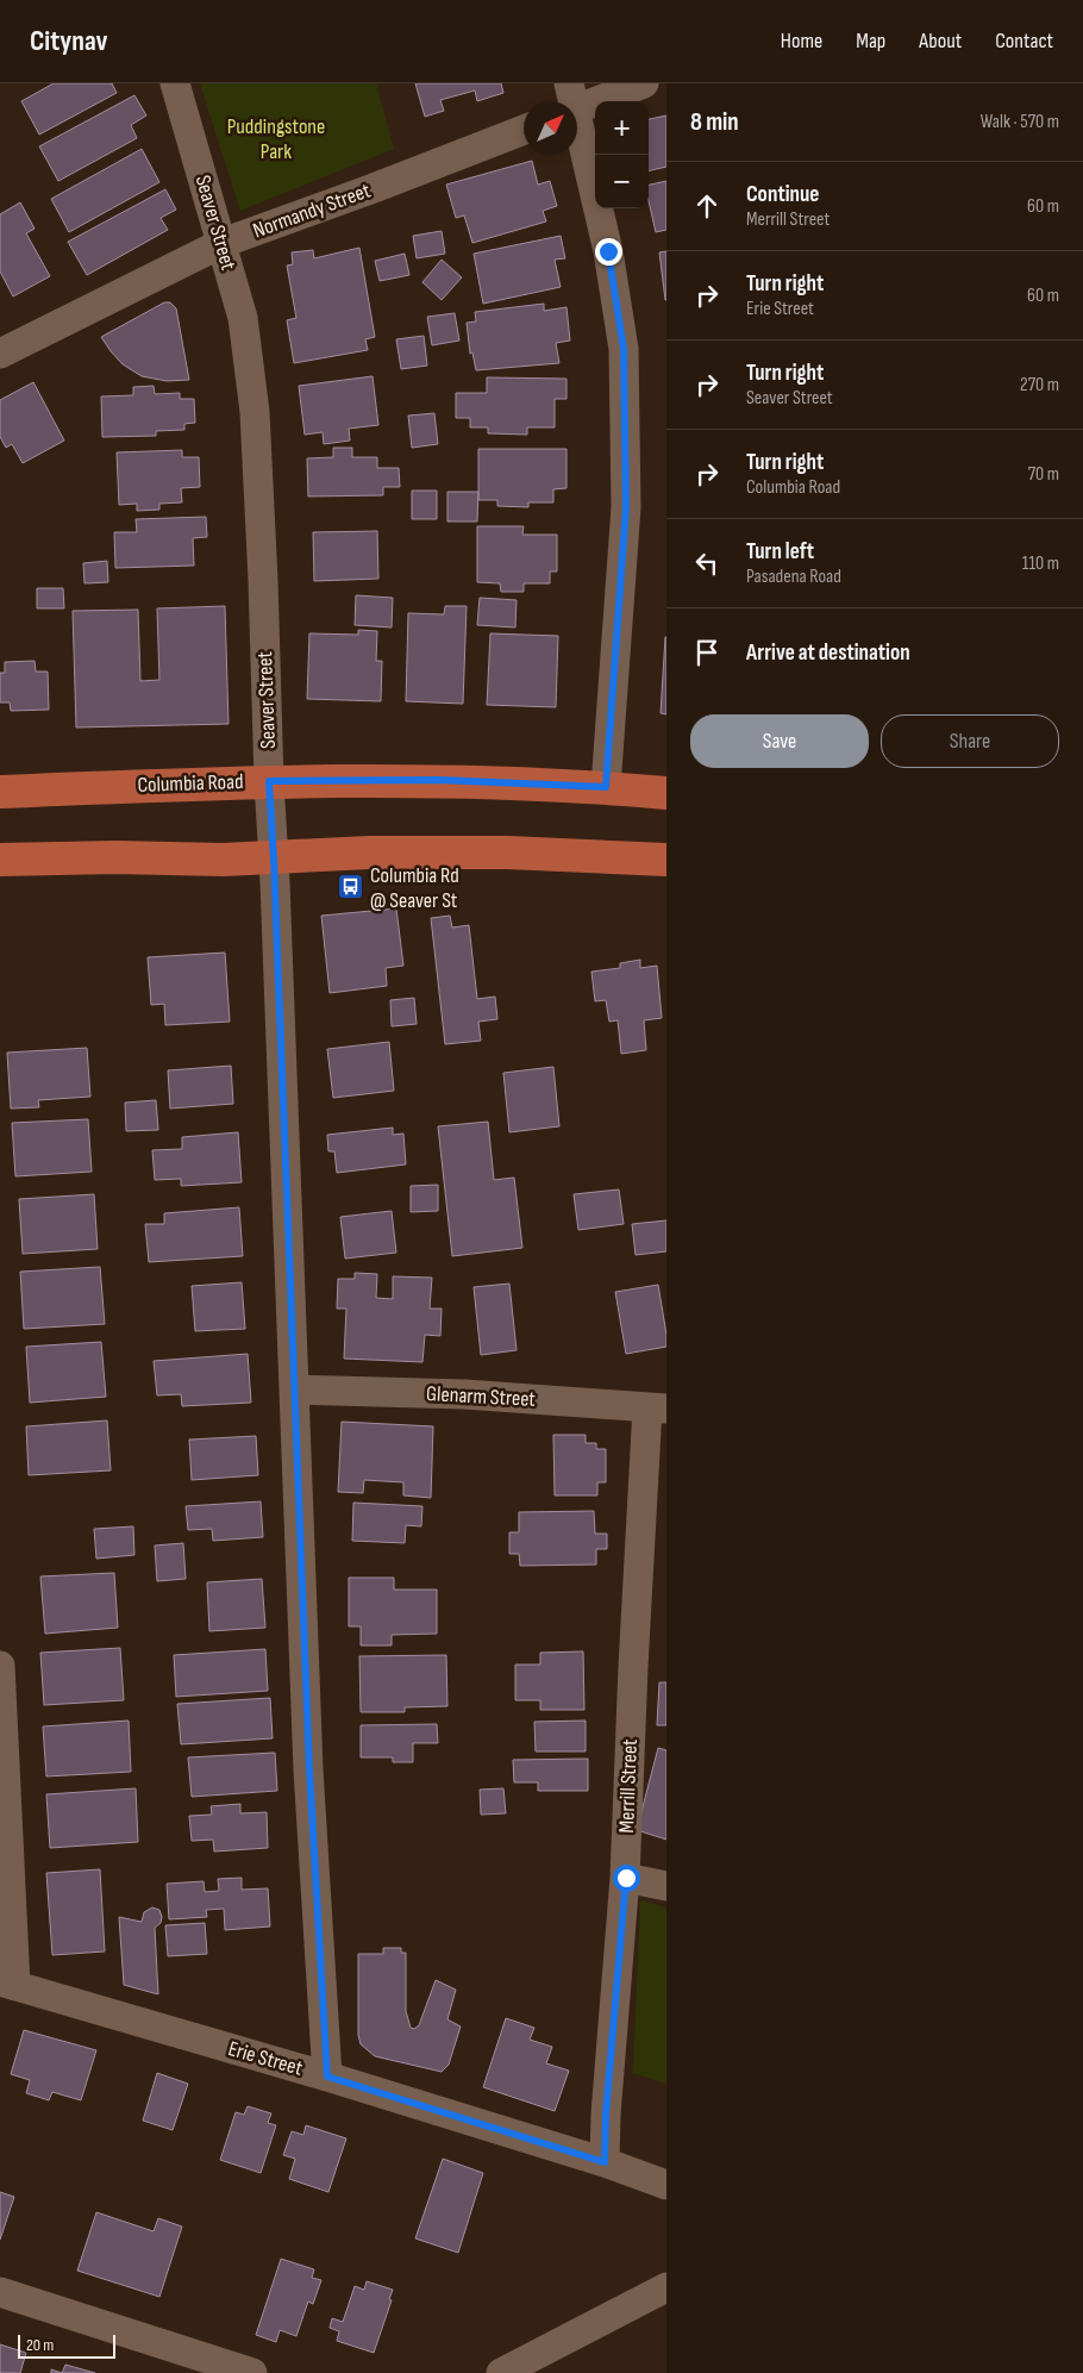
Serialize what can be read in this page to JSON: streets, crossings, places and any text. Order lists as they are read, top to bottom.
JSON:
{
  "streets": {
    "main road": ["Columbia Road"],
    "street": [
      "Normandy Street",
      "Seaver Street",
      "Glenarm Street",
      "Merrill Street",
      "Erie Street"
    ]
  },
  "crossings": [
    ["Normandy Street", "Seaver Street"],
    ["Seaver Street", "Columbia Road"],
    ["Seaver Street", "Glenarm Street"],
    ["Seaver Street", "Erie Street"],
    ["Glenarm Street", "Merrill Street"],
    ["Merrill Street", "Erie Street"]
  ],
  "parks": ["Puddingstone Park"],
  "places": {
    "bus stop": ["Columbia Rd @ Seaver St"]
  },
  "scale_bar": "20 m",
  "north": "top right",
  "page": {
    "header": "Citynav",
    "nav": [
      "Home",
      "Map",
      "About",
      "Contact"
    ],
    "heading": ["8 min", "Walk · 570 m"],
    "map_buttons": ["+", "−"],
    "list": [
      ["Continue", "Merrill Street", "60 m"],
      ["Turn right", "Erie Street", "60 m"],
      ["Turn right", "Seaver Street", "270 m"],
      ["Turn right", "Columbia Road", "70 m"],
      ["Turn left", "Pasadena Road", "110 m"],
      "Arrive at destination"
    ],
    "buttons": ["Save", "Share"],
    "scale": "20 m"
  }
}
